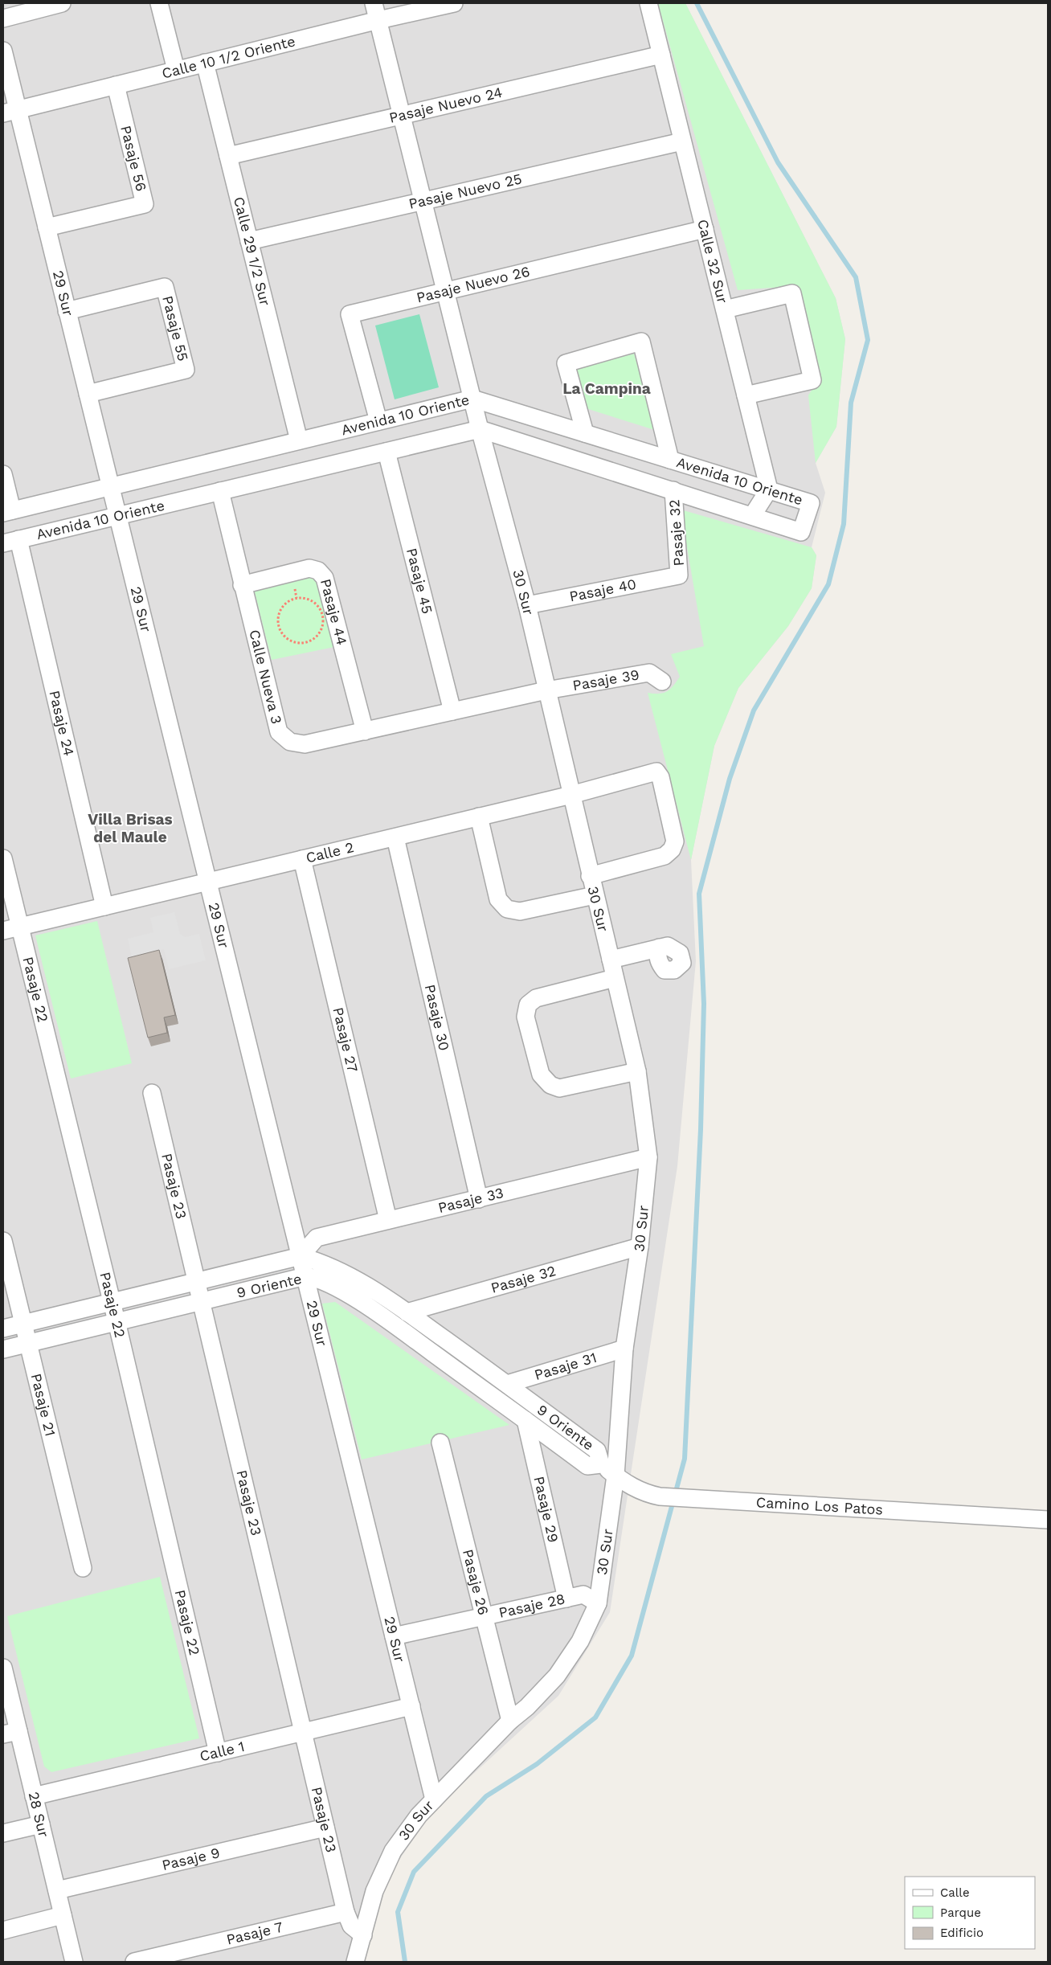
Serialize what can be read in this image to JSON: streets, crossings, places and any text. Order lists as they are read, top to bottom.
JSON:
{
  "streets": {
    "street": [
      "Calle 10 1/2 Oriente",
      "Pasaje Nuevo 24",
      "Pasaje 56",
      "Pasaje Nuevo 25",
      "Calle 29 1/2 Sur",
      "Calle 32 Sur",
      "Pasaje Nuevo 26",
      "29 Sur",
      "Pasaje 55",
      "Avenida 10 Oriente",
      "Pasaje 32",
      "Pasaje 45",
      "Pasaje 40",
      "30 Sur",
      "Pasaje 44",
      "Calle Nueva 3",
      "Pasaje 39",
      "Pasaje 24",
      "Calle 2",
      "Pasaje 22",
      "Pasaje 30",
      "Pasaje 27",
      "Pasaje 23",
      "Pasaje 33",
      "9 Oriente",
      "Pasaje 31",
      "Pasaje 21",
      "Camino Los Patos",
      "Pasaje 29",
      "Pasaje 26",
      "Pasaje 28",
      "Calle 1",
      "28 Sur",
      "Pasaje 9",
      "Pasaje 7"
    ]
  },
  "crossings": [
    ["Calle 10 1/2 Oriente", "Pasaje 56"],
    ["Calle 10 1/2 Oriente", "Calle 29 1/2 Sur"],
    ["Calle 10 1/2 Oriente", "29 Sur"],
    ["Calle 10 1/2 Oriente", "30 Sur"],
    ["Pasaje Nuevo 24", "Calle 29 1/2 Sur"],
    ["Pasaje Nuevo 24", "Calle 32 Sur"],
    ["Pasaje Nuevo 24", "30 Sur"],
    ["Pasaje 56", "29 Sur"],
    ["Pasaje Nuevo 25", "Calle 29 1/2 Sur"],
    ["Pasaje Nuevo 25", "Calle 32 Sur"],
    ["Pasaje Nuevo 25", "30 Sur"],
    ["Calle 29 1/2 Sur", "Avenida 10 Oriente"],
    ["Calle 32 Sur", "Pasaje Nuevo 26"],
    ["Calle 32 Sur", "Avenida 10 Oriente"],
    ["Pasaje Nuevo 26", "Avenida 10 Oriente"],
    ["Pasaje Nuevo 26", "30 Sur"],
    ["29 Sur", "Pasaje 55"],
    ["29 Sur", "Avenida 10 Oriente"],
    ["29 Sur", "30 Sur"],
    ["29 Sur", "Calle 2"],
    ["29 Sur", "Pasaje 33"],
    ["29 Sur", "9 Oriente"],
    ["29 Sur", "Pasaje 28"],
    ["29 Sur", "Calle 1"],
    ["Avenida 10 Oriente", "Pasaje 32"],
    ["Avenida 10 Oriente", "Pasaje 45"],
    ["Avenida 10 Oriente", "30 Sur"],
    ["Avenida 10 Oriente", "Calle Nueva 3"],
    ["Avenida 10 Oriente", "Pasaje 24"],
    ["Pasaje 32", "Pasaje 40"],
    ["Pasaje 32", "30 Sur"],
    ["Pasaje 32", "9 Oriente"],
    ["Pasaje 45", "Calle Nueva 3"],
    ["Pasaje 40", "30 Sur"],
    ["30 Sur", "Calle Nueva 3"],
    ["30 Sur", "Pasaje 39"],
    ["30 Sur", "Calle 2"],
    ["30 Sur", "Pasaje 33"],
    ["30 Sur", "Pasaje 31"],
    ["30 Sur", "Camino Los Patos"],
    ["30 Sur", "Pasaje 26"],
    ["30 Sur", "Pasaje 28"],
    ["Pasaje 44", "Calle Nueva 3"],
    ["Calle Nueva 3", "Pasaje 39"],
    ["Pasaje 24", "Calle 2"],
    ["Calle 2", "Pasaje 22"],
    ["Calle 2", "Pasaje 30"],
    ["Calle 2", "Pasaje 27"],
    ["Pasaje 22", "9 Oriente"],
    ["Pasaje 22", "Calle 1"],
    ["Pasaje 30", "Pasaje 33"],
    ["Pasaje 27", "Pasaje 33"],
    ["Pasaje 23", "9 Oriente"],
    ["Pasaje 23", "Calle 1"],
    ["Pasaje 23", "Pasaje 9"],
    ["Pasaje 23", "Pasaje 7"],
    ["Pasaje 33", "9 Oriente"],
    ["9 Oriente", "Pasaje 31"],
    ["9 Oriente", "Pasaje 21"],
    ["9 Oriente", "Camino Los Patos"],
    ["9 Oriente", "Pasaje 29"],
    ["Pasaje 29", "Pasaje 28"],
    ["Pasaje 26", "Pasaje 28"],
    ["Calle 1", "28 Sur"],
    ["28 Sur", "Pasaje 9"]
  ],
  "districts": ["La Campina", "Villa Brisas del Maule"],
  "legend": ["Calle", "Parque", "Edificio"]
}
